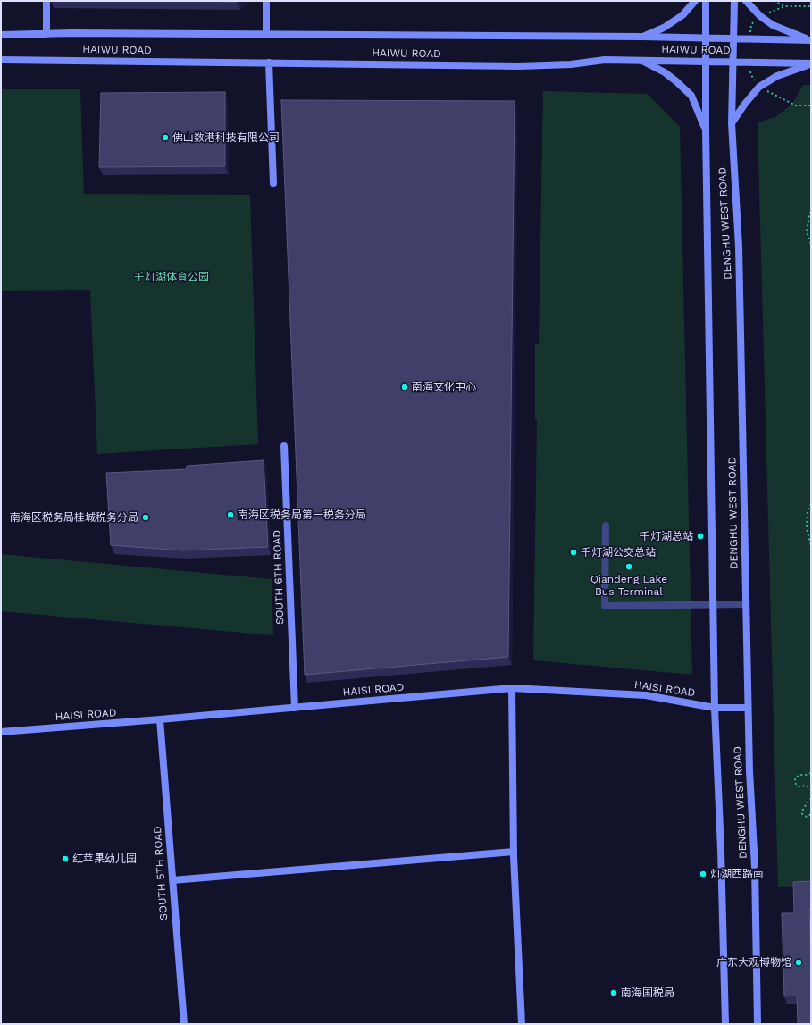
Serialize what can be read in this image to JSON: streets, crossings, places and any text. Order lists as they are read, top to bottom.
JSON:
{
  "streets": {
    "main road": [
      "HAIWU ROAD",
      "DENGHU WEST ROAD",
      "SOUTH 6TH ROAD",
      "HAISI ROAD",
      "SOUTH 5TH ROAD"
    ]
  },
  "crossings": [
    ["HAIWU ROAD", "DENGHU WEST ROAD"],
    ["DENGHU WEST ROAD", "HAISI ROAD"],
    ["SOUTH 6TH ROAD", "HAISI ROAD"],
    ["HAISI ROAD", "SOUTH 5TH ROAD"]
  ],
  "parks": ["千灯湖体育公园"],
  "places": [
    "佛山数港科技有限公司",
    "南海文化中心",
    "南海区税务局第一税务分局",
    "南海区税务局桂城税务分局",
    "千灯湖总站",
    "千灯湖公交总站",
    "Qiandeng Lake Bus Terminal",
    "红苹果幼儿园",
    "灯湖西路南",
    "广东大观博物馆",
    "南海国税局"
  ]
}
